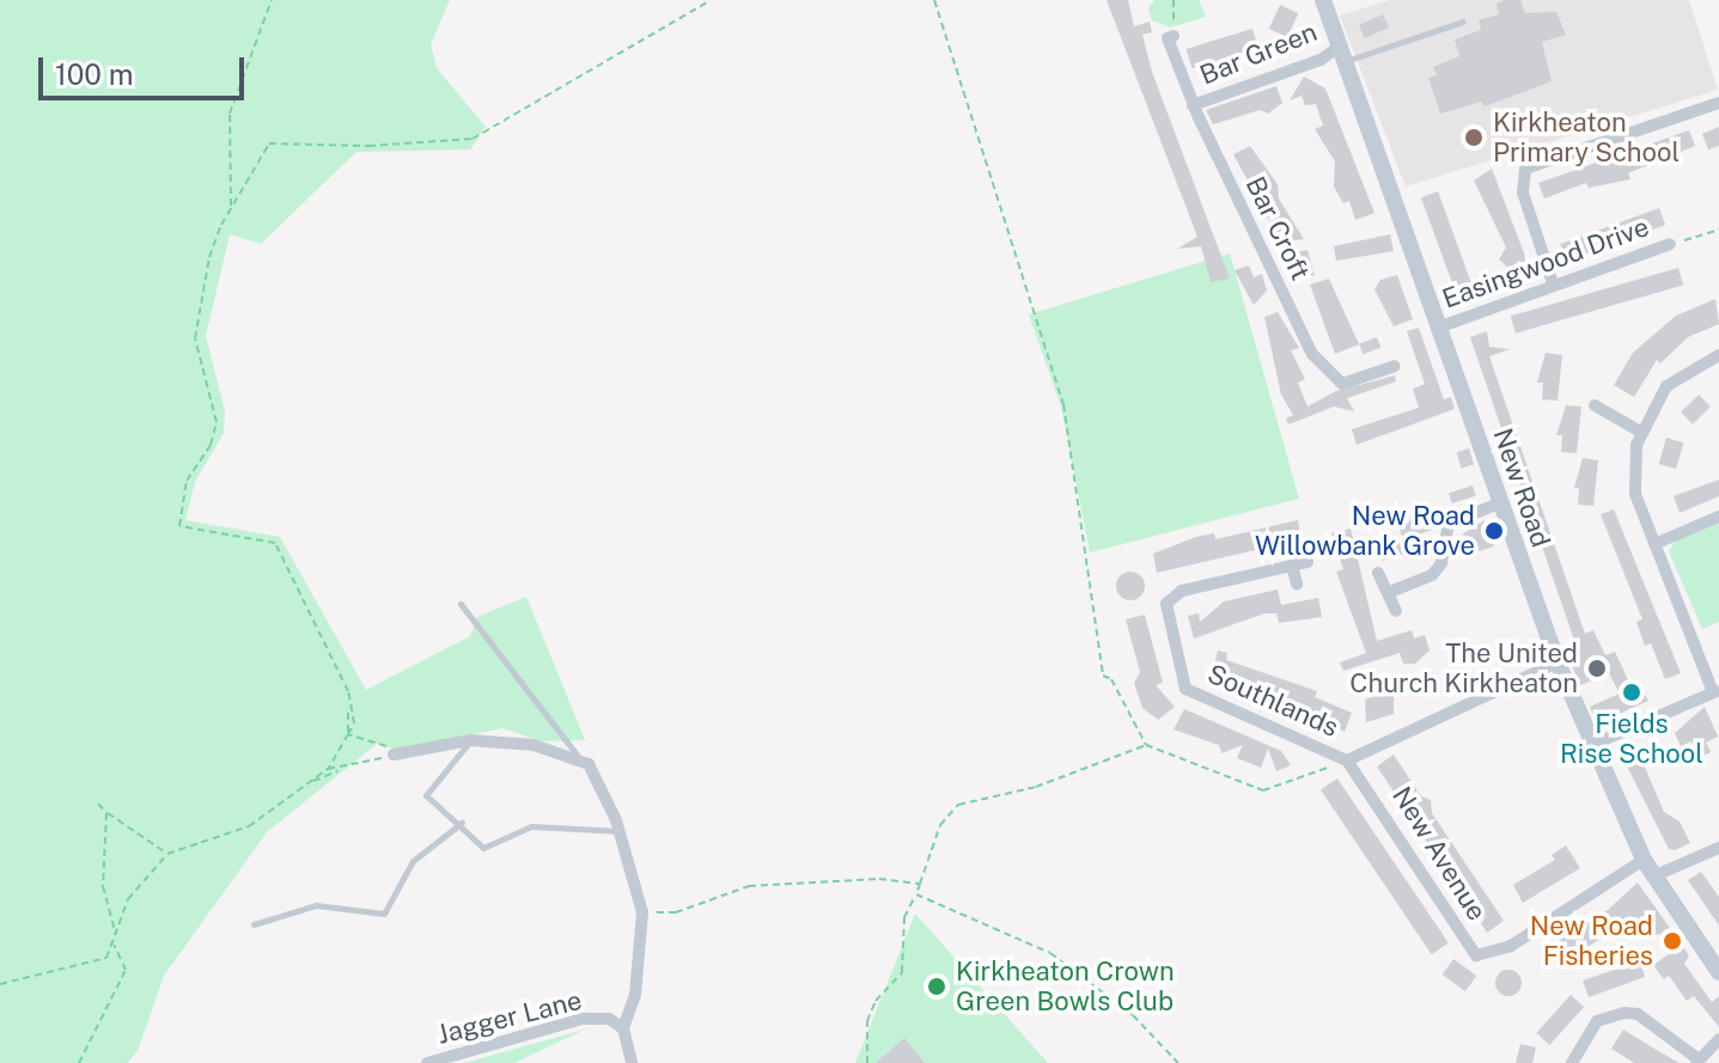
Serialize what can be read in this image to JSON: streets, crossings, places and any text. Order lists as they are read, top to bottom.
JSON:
{
  "streets": {
    "street": [
      "Bar Green",
      "Bar Croft",
      "Easingwood Drive",
      "New Road",
      "Southlands",
      "New Avenue",
      "Jagger Lane"
    ]
  },
  "crossings": [
    ["Bar Green", "Bar Croft"],
    ["Bar Green", "New Road"],
    ["Easingwood Drive", "New Road"],
    ["New Road", "New Avenue"],
    ["Southlands", "New Avenue"]
  ],
  "places": [
    "Kirkheaton Primary School",
    "New Road Willowbank Grove",
    "The United Church Kirkheaton",
    "Fields Rise School",
    "New Road Fisheries",
    "Kirkheaton Crown Green Bowls Club"
  ],
  "scale_bar": "100 m"
}
